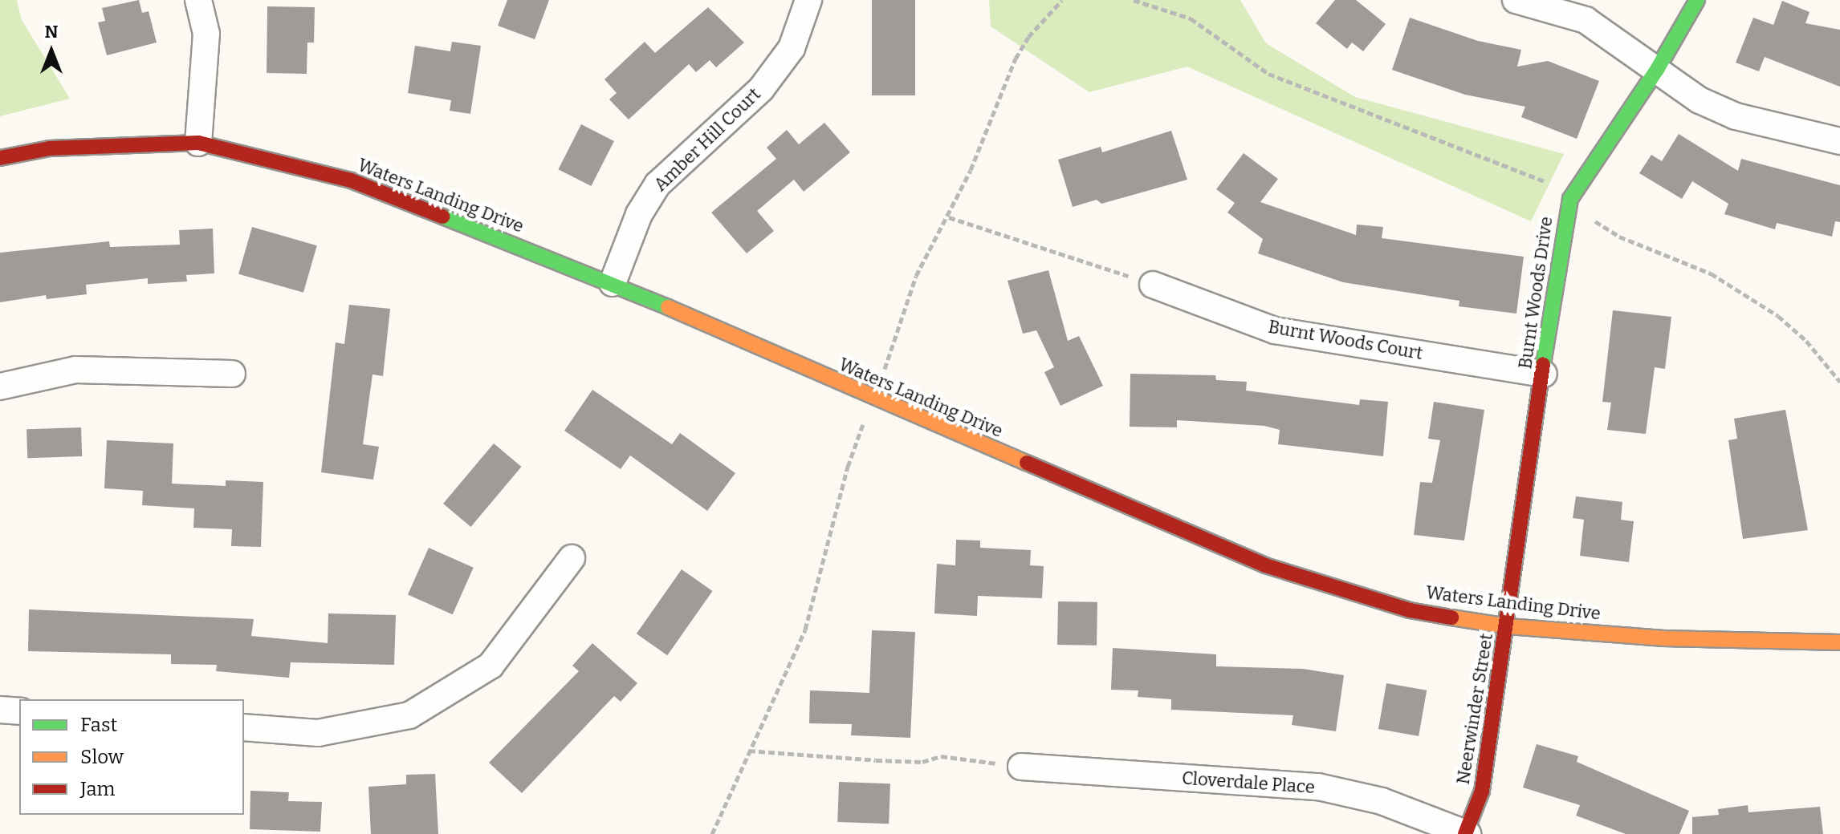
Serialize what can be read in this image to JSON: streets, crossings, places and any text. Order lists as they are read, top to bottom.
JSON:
{
  "streets": {
    "street": [
      "Amber Hill Court",
      "Waters Landing Drive",
      "Burnt Woods Drive",
      "Burnt Woods Court",
      "Neerwinder Street",
      "Cloverdale Place"
    ]
  },
  "crossings": [
    ["Amber Hill Court", "Waters Landing Drive"],
    ["Waters Landing Drive", "Burnt Woods Drive"],
    ["Waters Landing Drive", "Neerwinder Street"],
    ["Burnt Woods Drive", "Burnt Woods Court"],
    ["Burnt Woods Drive", "Neerwinder Street"],
    ["Neerwinder Street", "Cloverdale Place"]
  ],
  "legend": ["Fast", "Slow", "Jam"],
  "north": "top"
}
